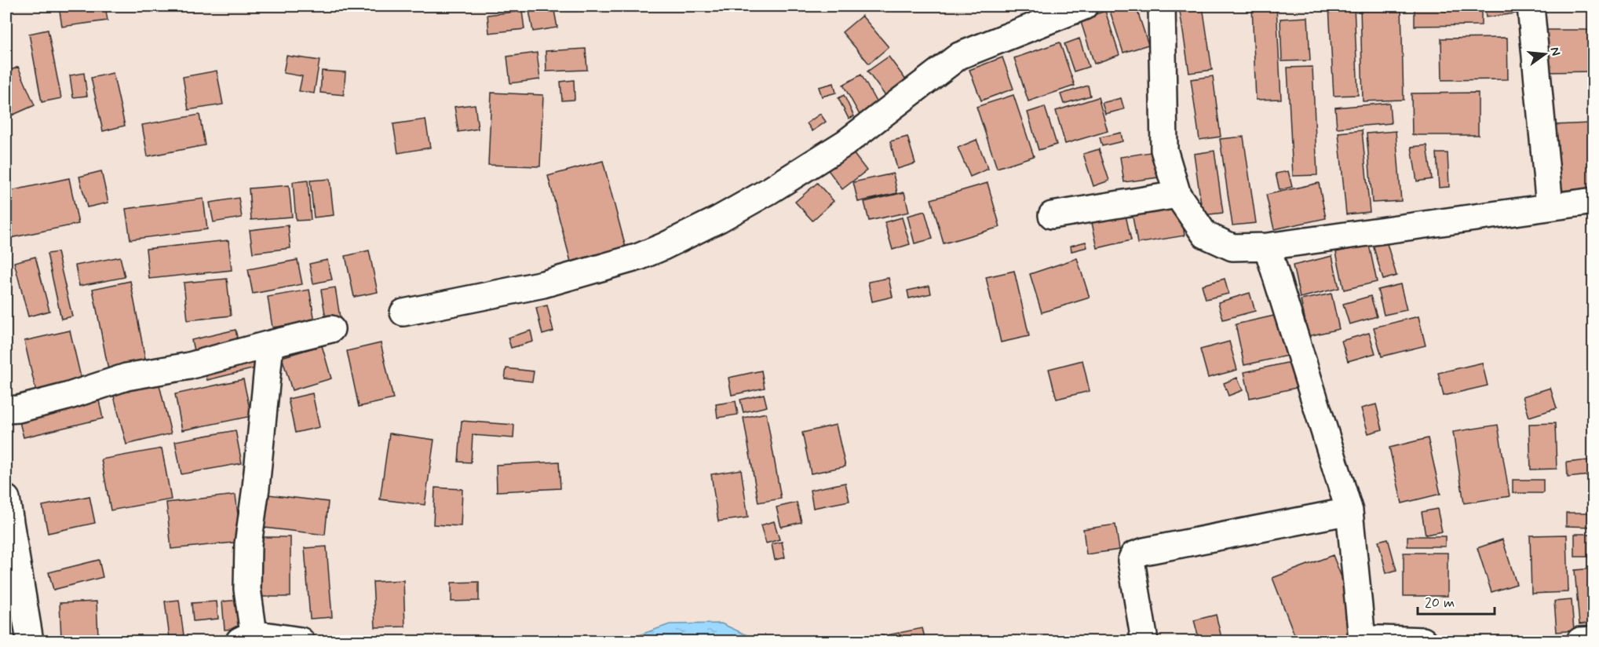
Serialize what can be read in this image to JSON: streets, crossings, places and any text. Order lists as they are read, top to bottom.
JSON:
{
  "scale_bar": "20 m",
  "north": "right"
}
